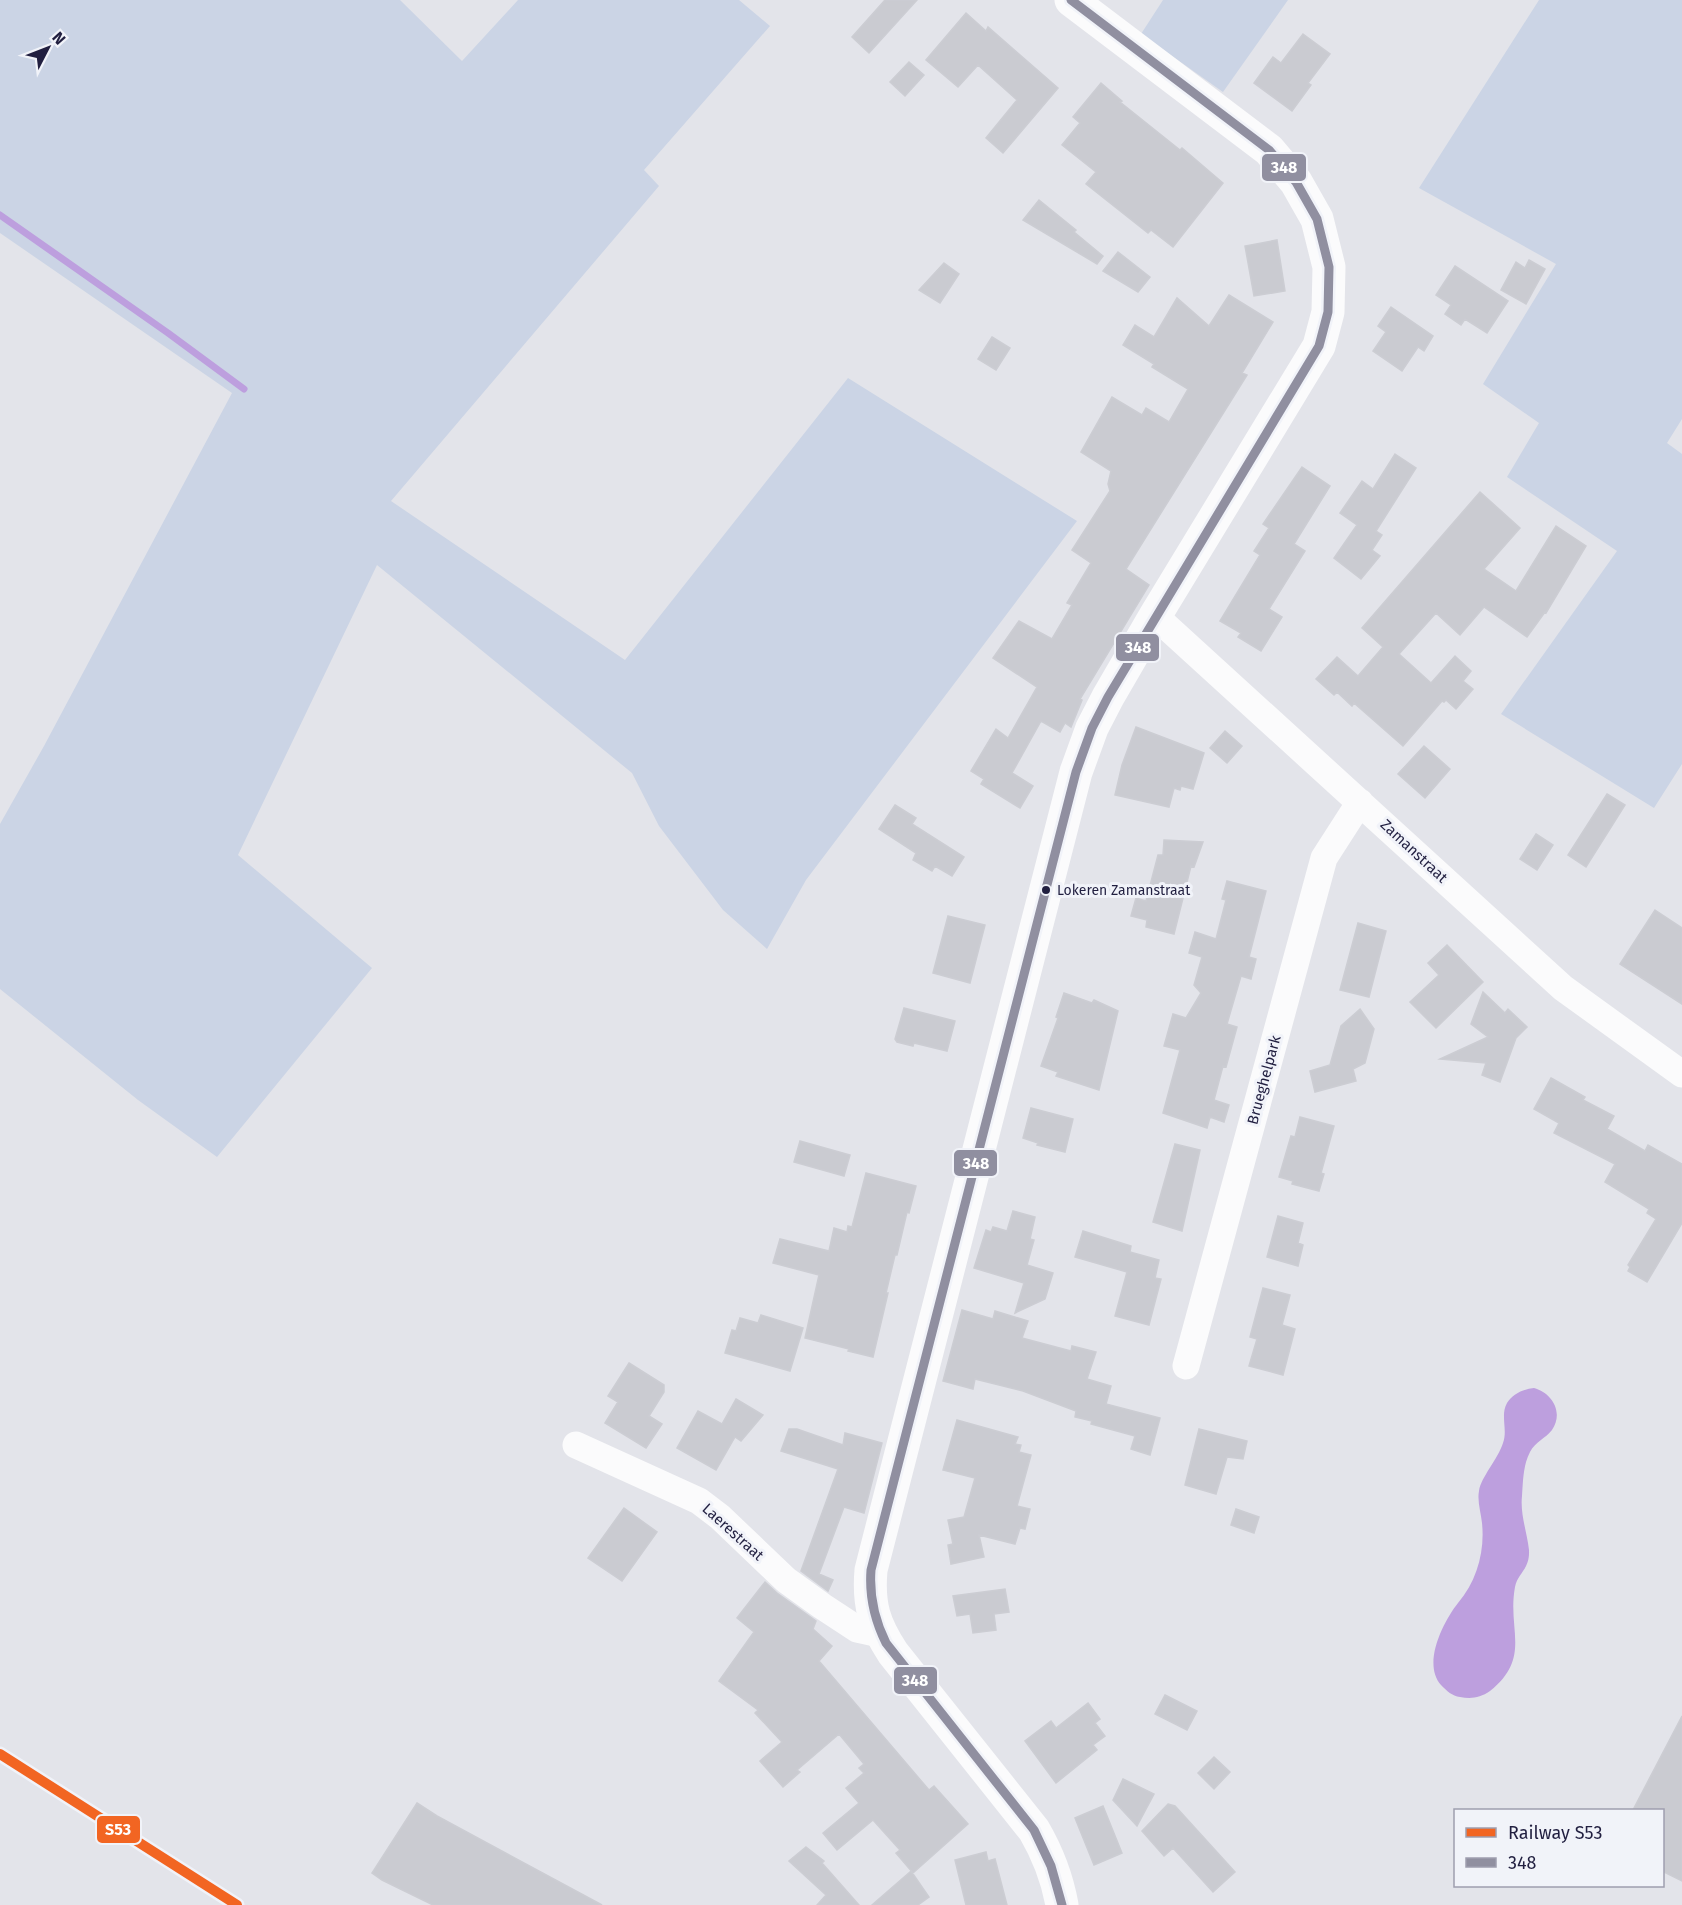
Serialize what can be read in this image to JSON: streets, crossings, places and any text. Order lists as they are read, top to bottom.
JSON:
{
  "streets": {
    "street": ["Zamanstraat", "Brueghelpark", "Laerestraat"]
  },
  "crossings": [
    ["Zamanstraat", "Brueghelpark"]
  ],
  "places": ["Lokeren Zamanstraat"],
  "lines": ["transit line 348", "rail line S53"],
  "legend": ["Railway S53", "348"],
  "north": "top right"
}
